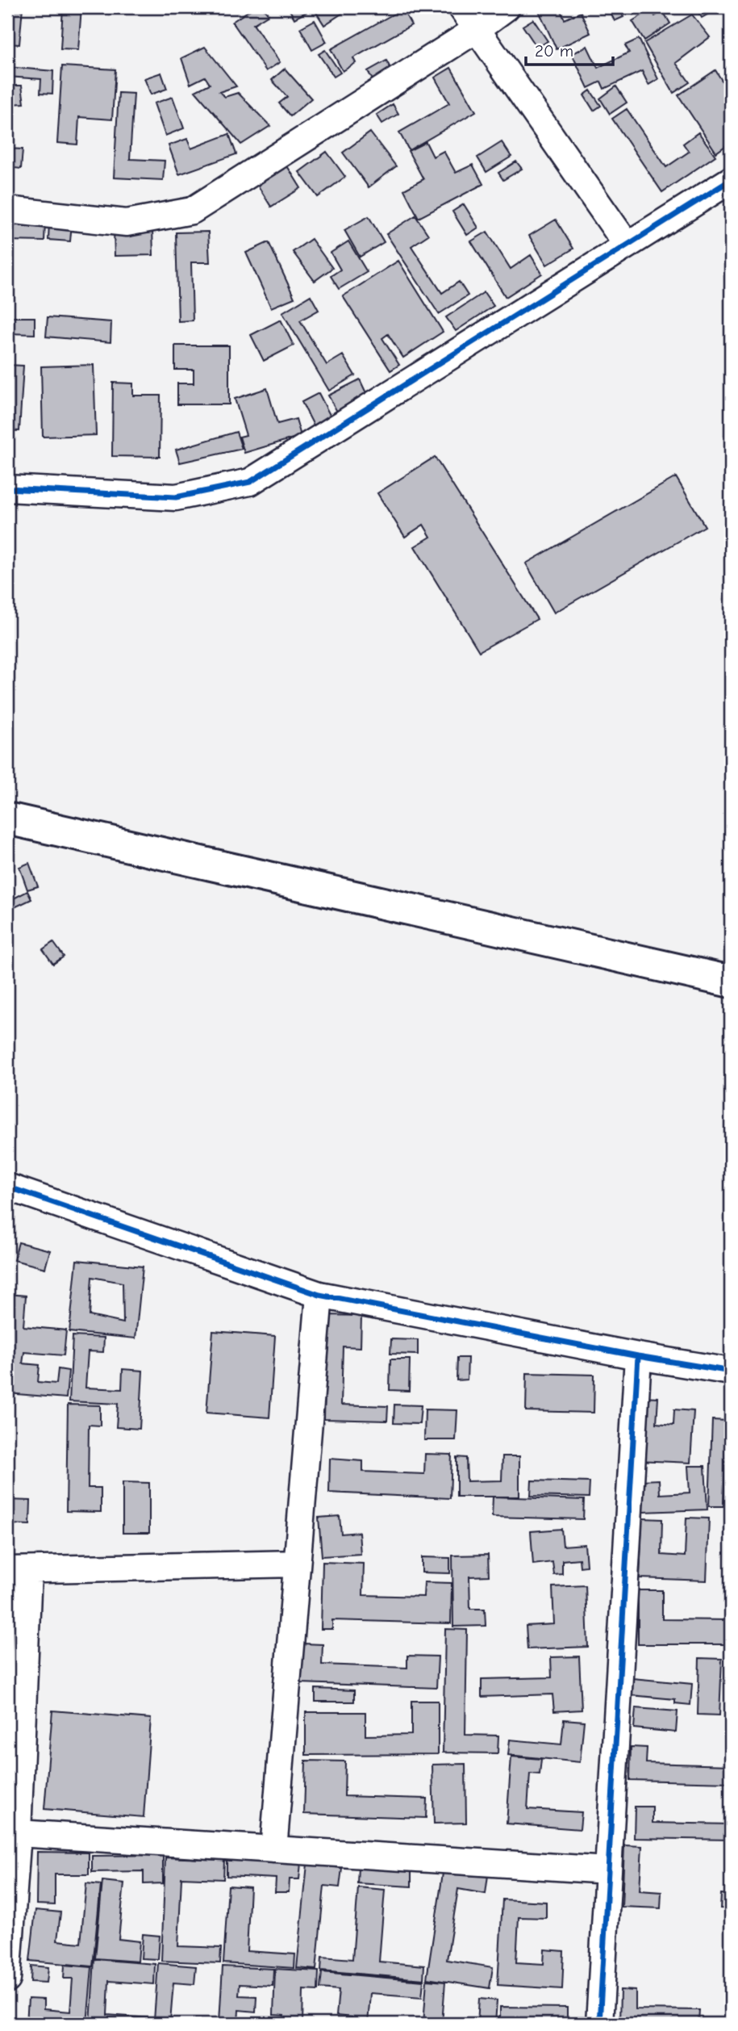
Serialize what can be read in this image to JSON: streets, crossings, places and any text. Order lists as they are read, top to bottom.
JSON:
{
  "scale_bar": "20 m"
}
